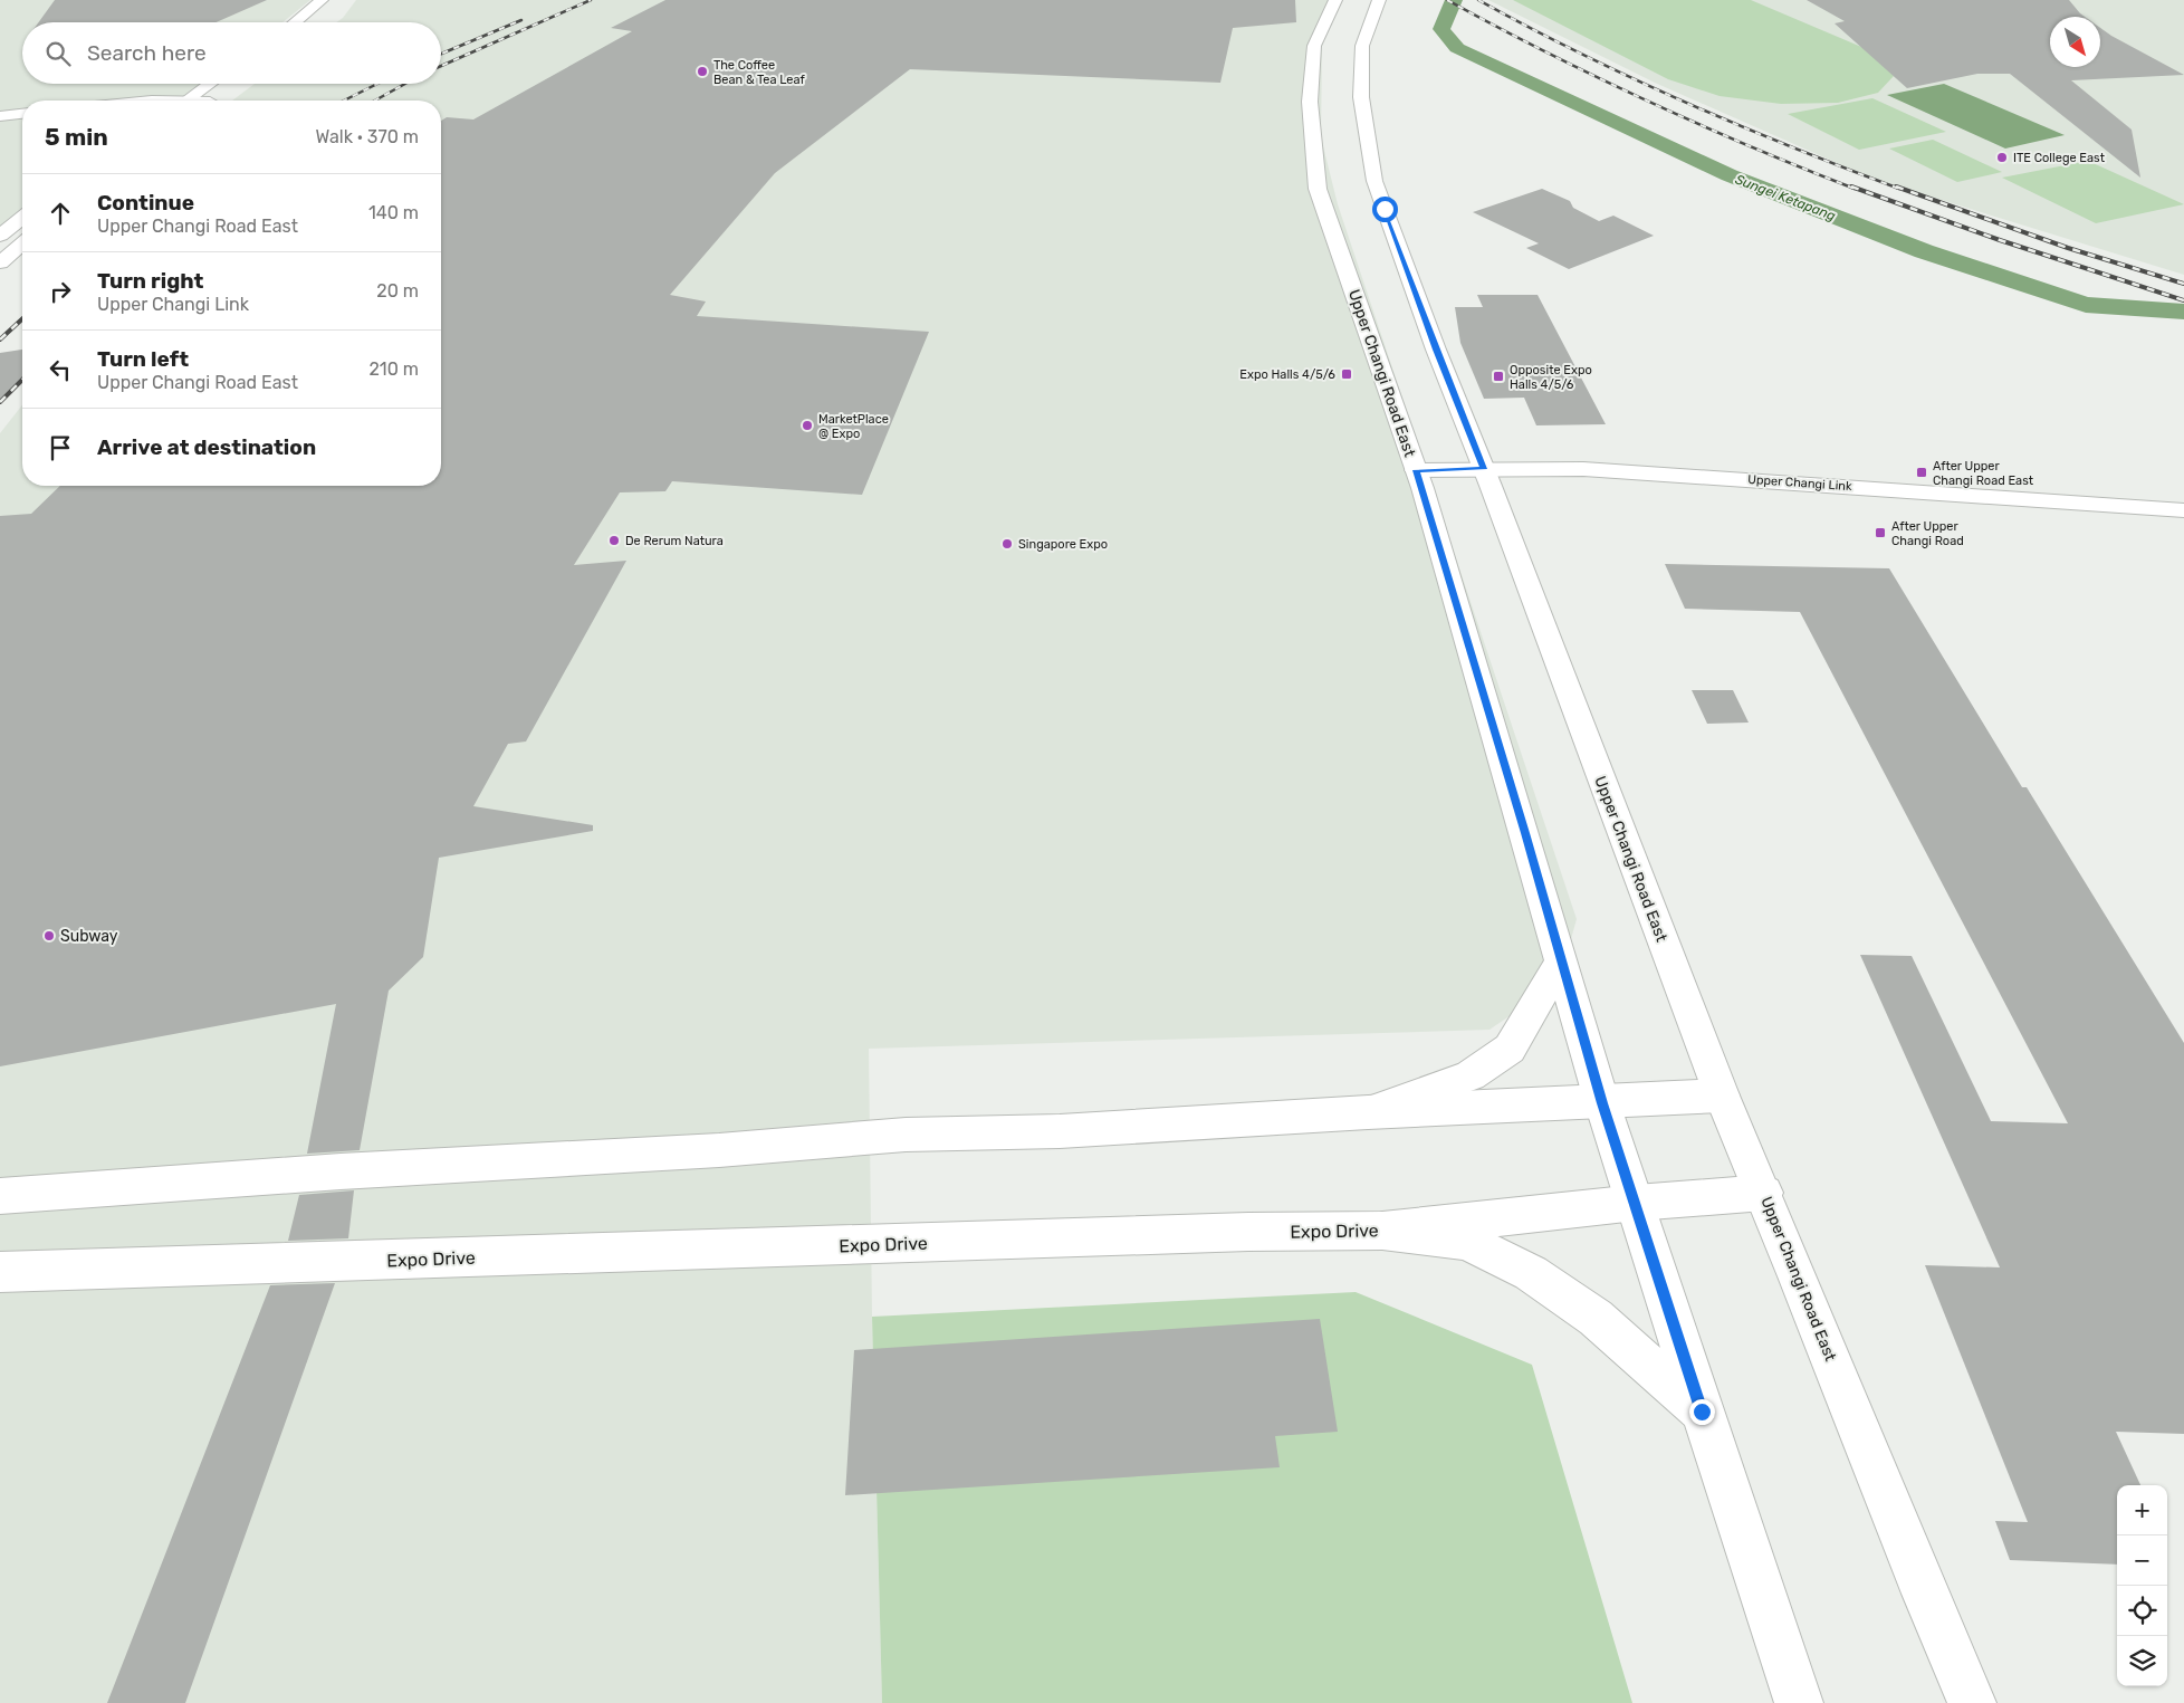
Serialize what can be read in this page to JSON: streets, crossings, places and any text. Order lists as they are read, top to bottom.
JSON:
{
  "streets": {
    "main road": ["Upper Changi Road East", "Upper Changi Link", "Expo Drive"]
  },
  "crossings": [
    ["Upper Changi Road East", "Upper Changi Link"],
    ["Upper Changi Road East", "Expo Drive"]
  ],
  "water": ["Sungei Ketapang"],
  "places": {
    "other": [
      "The Coffee Bean & Tea Leaf",
      "ITE College East",
      "MarketPlace @ Expo",
      "De Rerum Natura",
      "Singapore Expo",
      "Subway"
    ],
    "transit": [
      "Expo Halls 4/5/6",
      "Opposite Expo Halls 4/5/6",
      "After Upper Changi Road East",
      "After Upper Changi Road"
    ]
  },
  "north": "bottom right",
  "page": {
    "search": "Search here",
    "heading": ["5 min", "Walk · 370 m"],
    "list": [
      ["Continue", "Upper Changi Road East", "140 m"],
      ["Turn right", "Upper Changi Link", "20 m"],
      ["Turn left", "Upper Changi Road East", "210 m"],
      "Arrive at destination"
    ],
    "map_buttons": ["+", "−"]
  }
}
